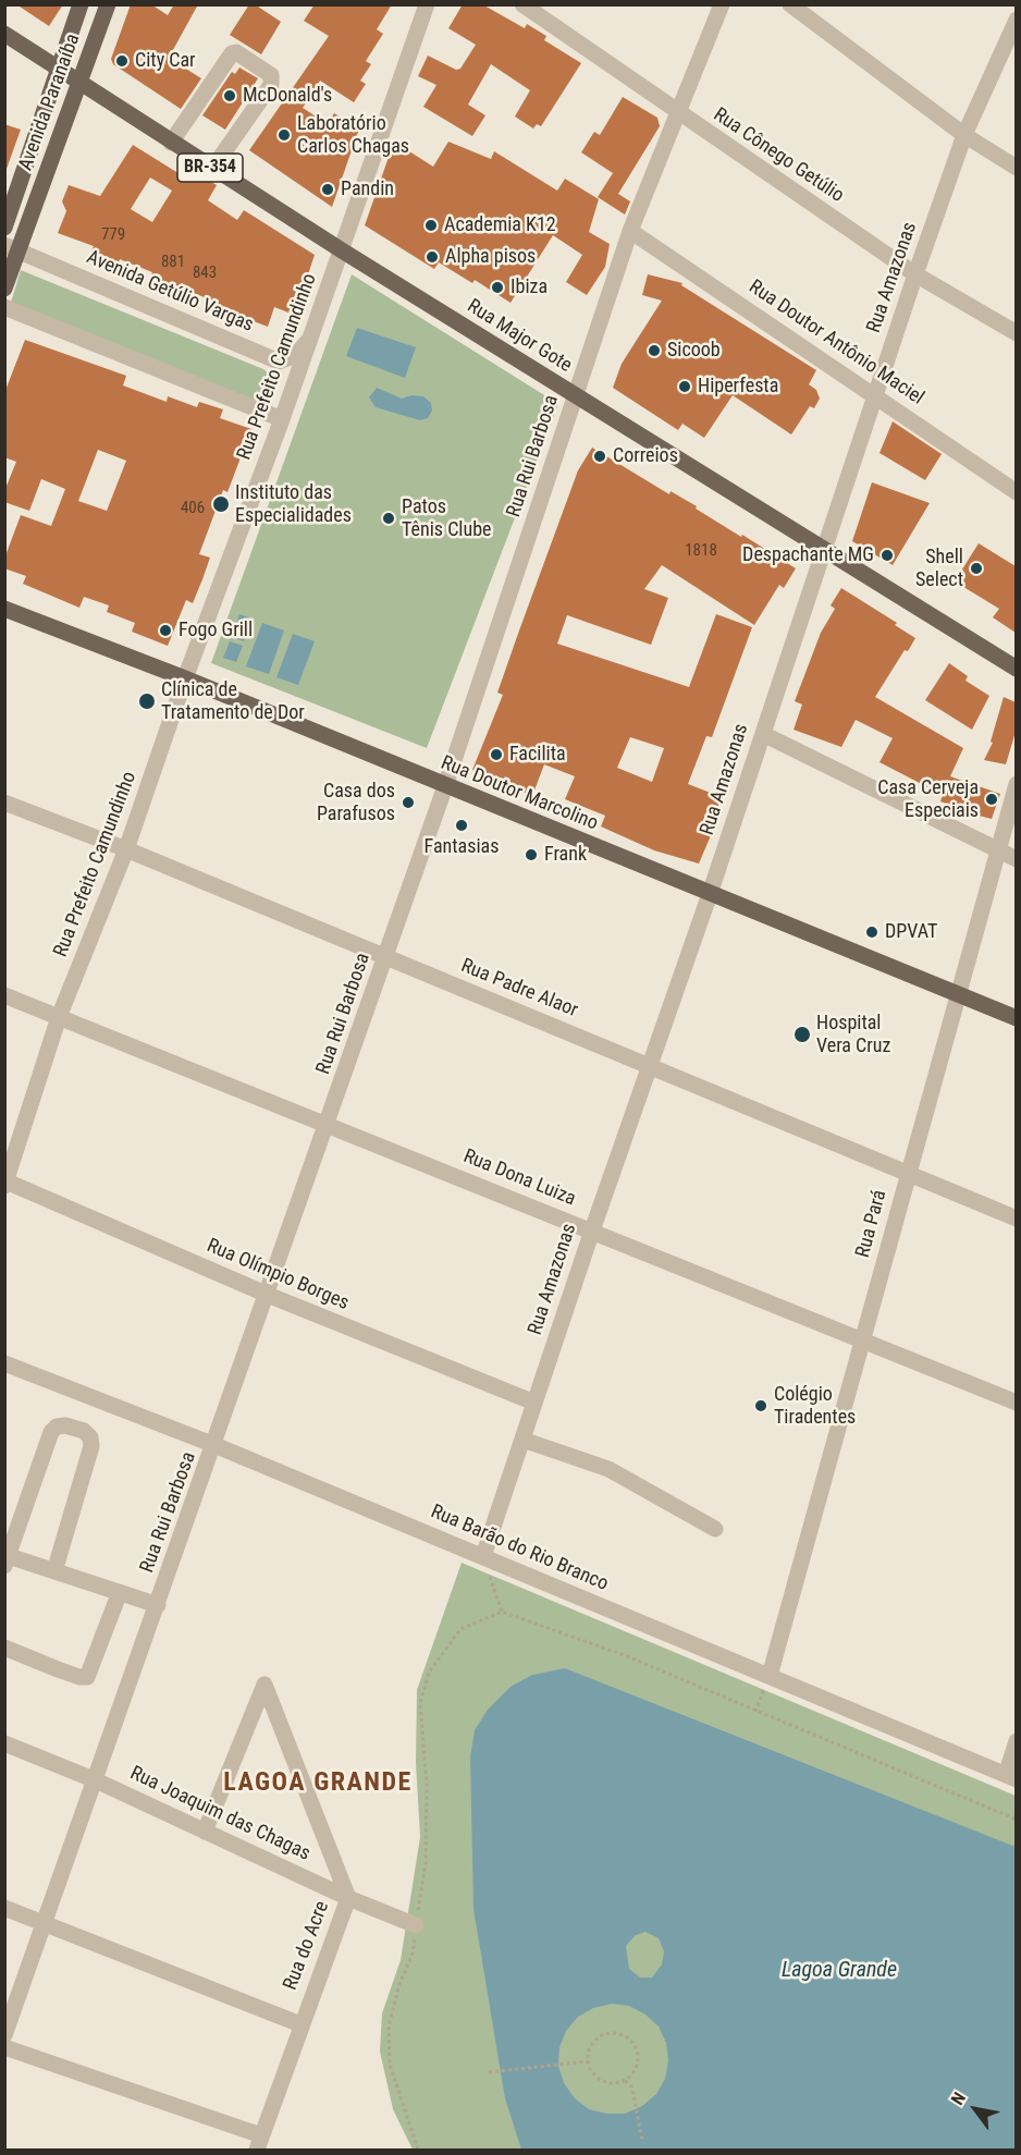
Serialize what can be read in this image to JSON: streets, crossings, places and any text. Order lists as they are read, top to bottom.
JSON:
{
  "streets": {
    "main road": [
      "Avenida Paranaíba",
      "BR-354",
      "Rua Major Gote",
      "Rua Doutor Marcolino"
    ],
    "street": [
      "Rua Cônego Getúlio",
      "Rua Amazonas",
      "Avenida Getúlio Vargas",
      "Rua Doutor Antônio Maciel",
      "Rua Prefeito Camundinho",
      "Rua Rui Barbosa",
      "Rua Padre Alaor",
      "Rua Dona Luiza",
      "Rua Pará",
      "Rua Olímpio Borges",
      "Rua Barão do Rio Branco",
      "Rua Joaquim das Chagas",
      "Rua do Acre"
    ]
  },
  "crossings": [
    ["Avenida Paranaíba", "Avenida Getúlio Vargas"],
    ["Avenida Paranaíba", "Rua Major Gote"],
    ["Rua Cônego Getúlio", "Rua Amazonas"],
    ["Rua Cônego Getúlio", "Rua Rui Barbosa"],
    ["Rua Amazonas", "Rua Major Gote"],
    ["Rua Amazonas", "Rua Doutor Antônio Maciel"],
    ["Rua Amazonas", "Rua Doutor Marcolino"],
    ["Rua Amazonas", "Rua Padre Alaor"],
    ["Rua Amazonas", "Rua Dona Luiza"],
    ["Rua Amazonas", "Rua Olímpio Borges"],
    ["Rua Amazonas", "Rua Barão do Rio Branco"],
    ["Rua Major Gote", "Rua Prefeito Camundinho"],
    ["Rua Major Gote", "Rua Rui Barbosa"],
    ["Rua Doutor Antônio Maciel", "Rua Rui Barbosa"],
    ["Rua Prefeito Camundinho", "Rua Doutor Marcolino"],
    ["Rua Prefeito Camundinho", "Rua Padre Alaor"],
    ["Rua Prefeito Camundinho", "Rua Dona Luiza"],
    ["Rua Prefeito Camundinho", "Rua Olímpio Borges"],
    ["Rua Rui Barbosa", "Rua Doutor Marcolino"],
    ["Rua Rui Barbosa", "Rua Padre Alaor"],
    ["Rua Rui Barbosa", "Rua Dona Luiza"],
    ["Rua Rui Barbosa", "Rua Olímpio Borges"],
    ["Rua Rui Barbosa", "Rua Barão do Rio Branco"],
    ["Rua Rui Barbosa", "Rua Joaquim das Chagas"],
    ["Rua Doutor Marcolino", "Rua Pará"],
    ["Rua Padre Alaor", "Rua Pará"],
    ["Rua Dona Luiza", "Rua Pará"],
    ["Rua Pará", "Rua Barão do Rio Branco"],
    ["Rua Joaquim das Chagas", "Rua do Acre"]
  ],
  "districts": ["LAGOA GRANDE"],
  "water": ["Lagoa Grande"],
  "places": [
    "City Car",
    "McDonald's",
    "Laboratório Carlos Chagas",
    "Pandin",
    "Academia K12",
    "Alpha pisos",
    "Ibiza",
    "Sicoob",
    "Hiperfesta",
    "Correios",
    "Instituto das Especialidades",
    "Patos Tênis Clube",
    "Despachante MG",
    "Shell Select",
    "Fogo Grill",
    "Clínica de Tratamento de Dor",
    "Facilita",
    "Casa Cerveja Especiais",
    "Casa dos Parafusos",
    "Fantasias",
    "Frank",
    "DPVAT",
    "Hospital Vera Cruz",
    "Colégio Tiradentes"
  ],
  "house_numbers": [
    "779",
    "881",
    "843",
    "406",
    "1818"
  ],
  "north": "top left"
}
